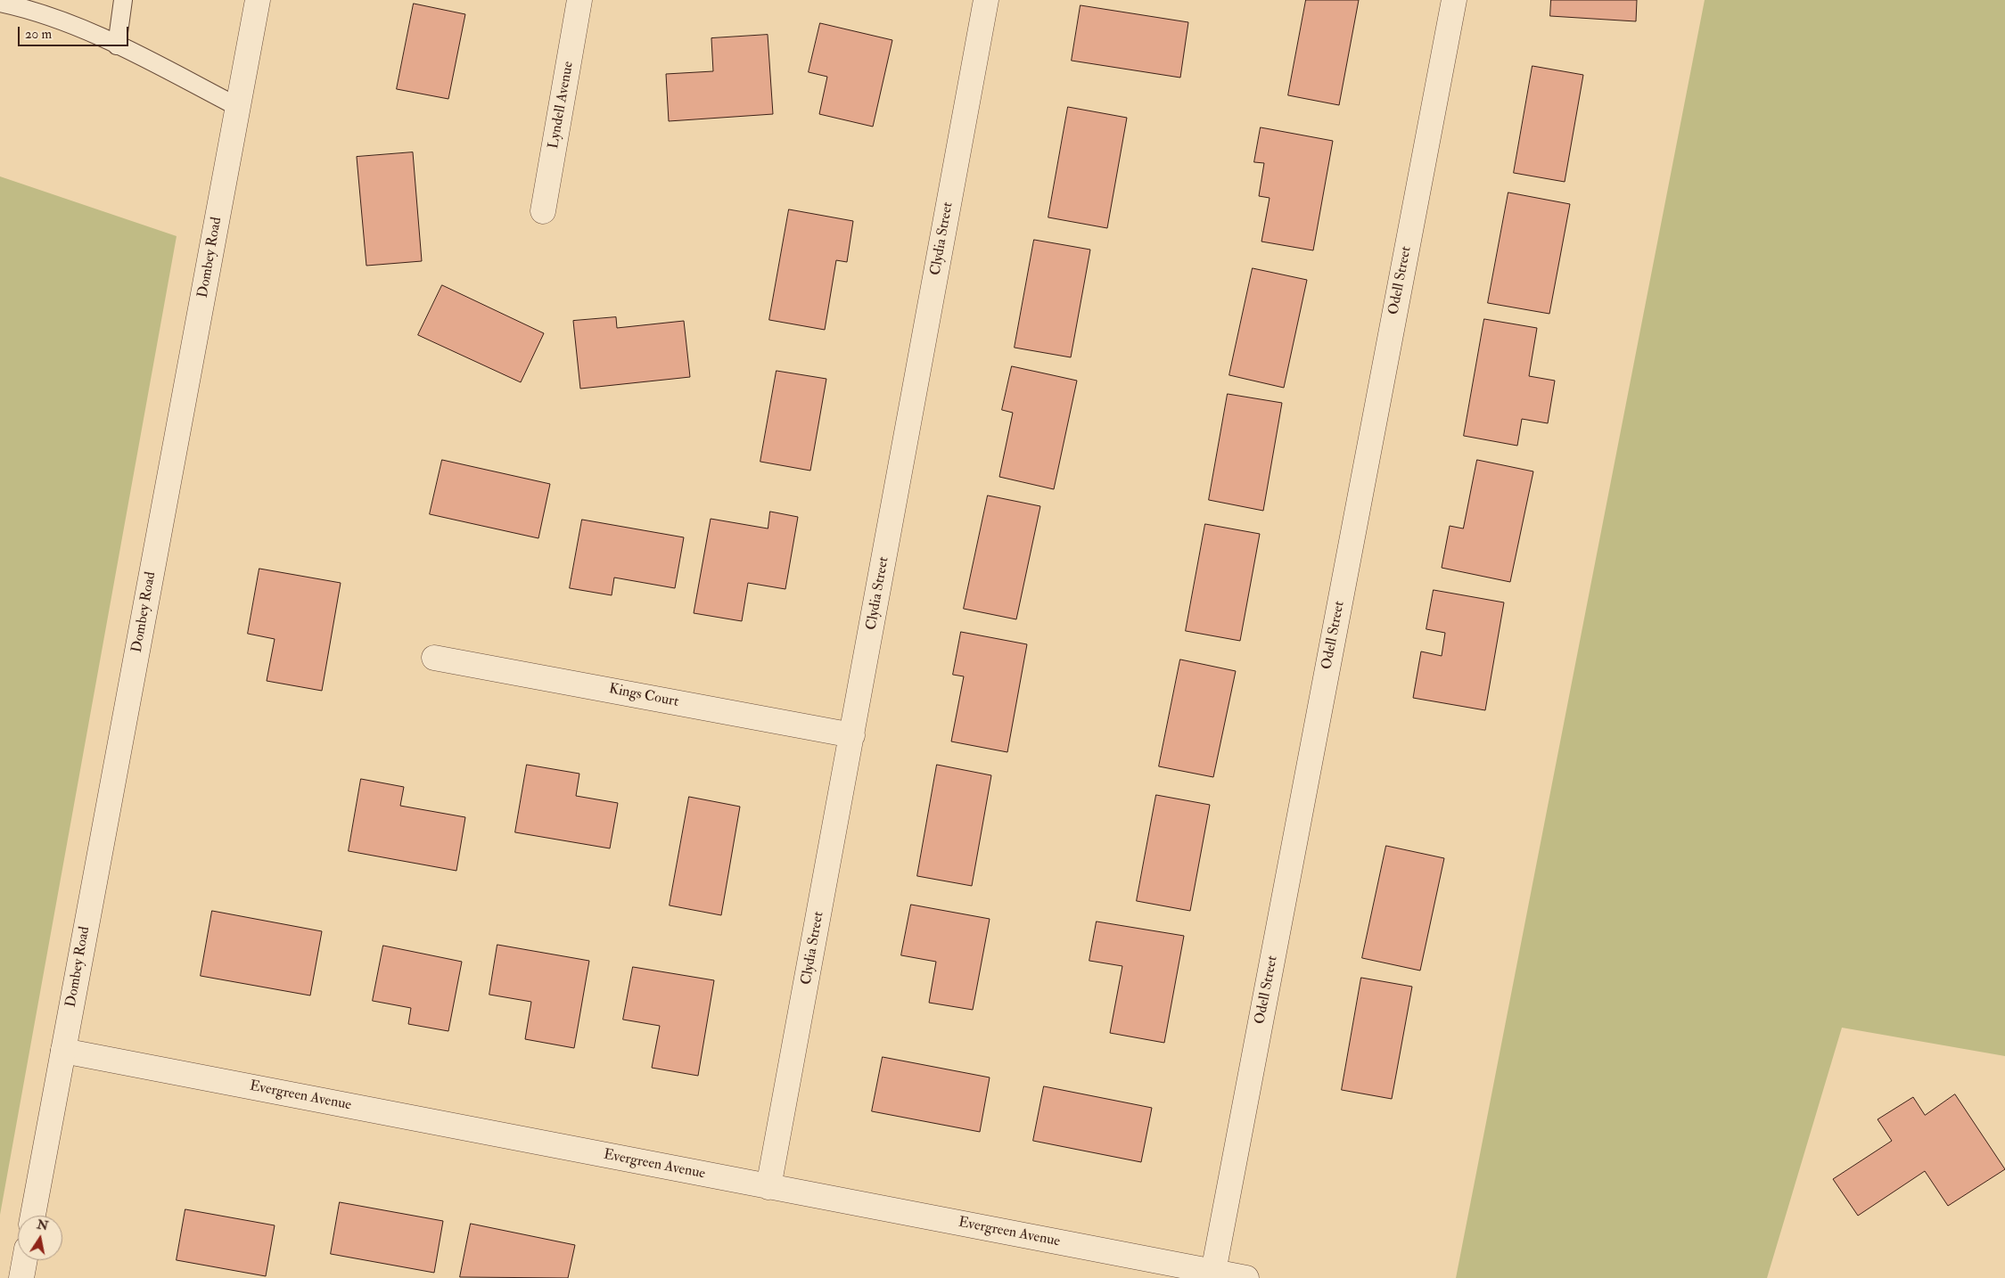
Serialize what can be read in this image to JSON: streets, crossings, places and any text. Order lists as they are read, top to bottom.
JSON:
{
  "streets": {
    "street": [
      "Lyndell Avenue",
      "Clydia Street",
      "Dombey Road",
      "Odell Street",
      "Kings Court",
      "Evergreen Avenue"
    ]
  },
  "crossings": [
    ["Clydia Street", "Kings Court"],
    ["Clydia Street", "Evergreen Avenue"],
    ["Dombey Road", "Evergreen Avenue"],
    ["Odell Street", "Evergreen Avenue"]
  ],
  "scale_bar": "20 m",
  "north": "top"
}
